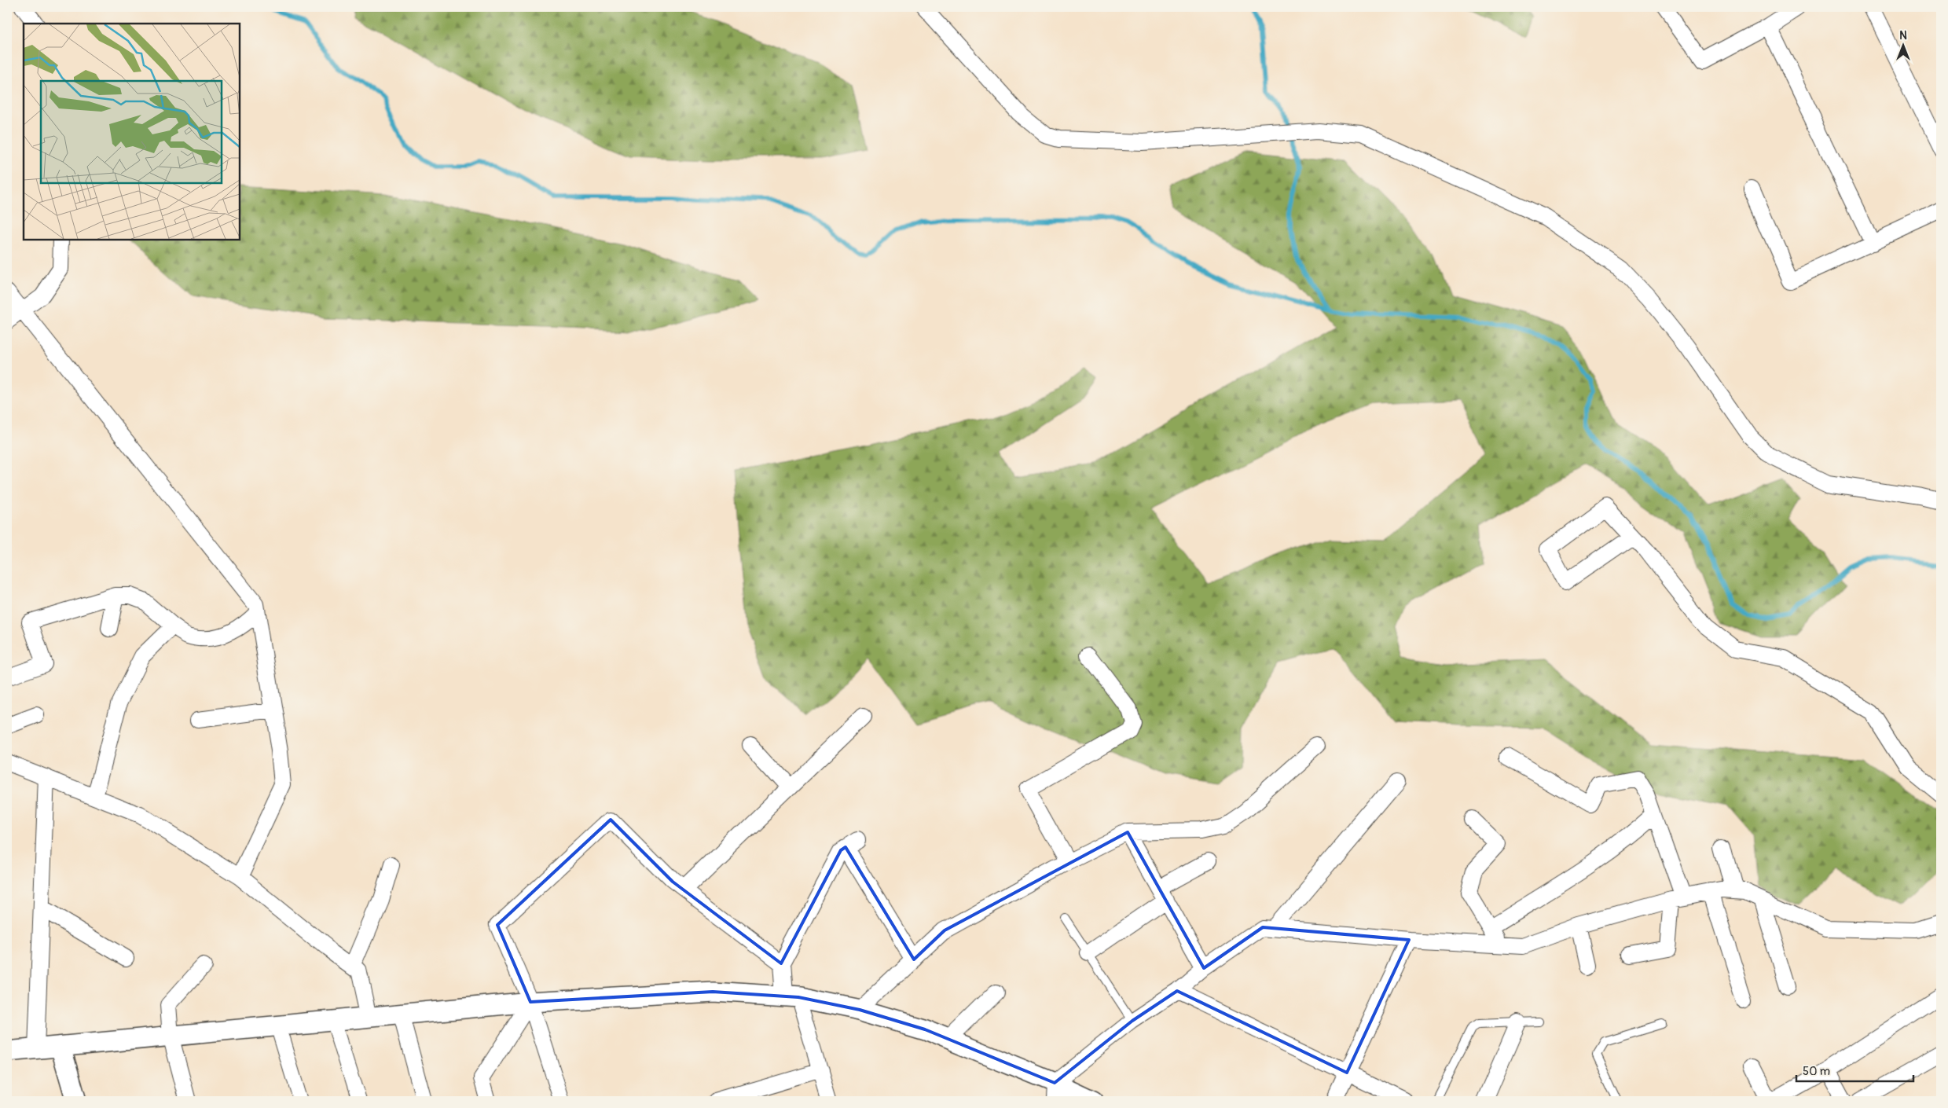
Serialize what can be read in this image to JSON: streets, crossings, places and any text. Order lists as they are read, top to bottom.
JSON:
{
  "scale_bar": "50 m",
  "north": "top"
}
